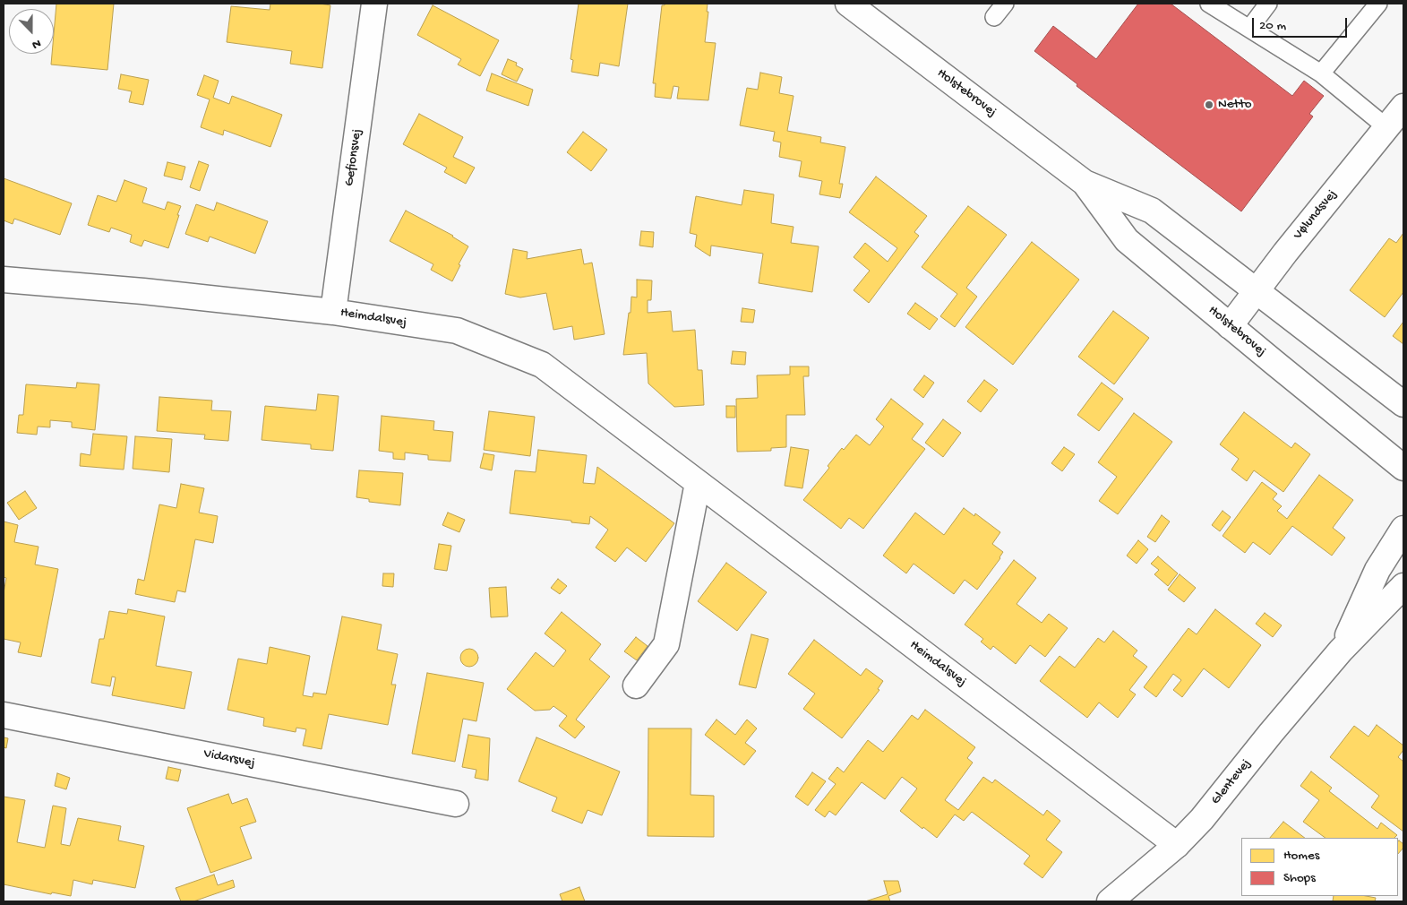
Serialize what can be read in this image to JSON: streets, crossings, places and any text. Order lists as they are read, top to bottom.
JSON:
{
  "streets": {
    "street": [
      "Holstebrovej",
      "Gefionsvej",
      "Vølundsvej",
      "Heimdalsvej",
      "Vidarsvej",
      "Glentevej"
    ]
  },
  "crossings": [
    ["Holstebrovej", "Vølundsvej"],
    ["Gefionsvej", "Heimdalsvej"],
    ["Heimdalsvej", "Glentevej"]
  ],
  "places": ["Netto"],
  "legend": ["Homes", "Shops"],
  "scale_bar": "20 m",
  "north": "bottom"
}
